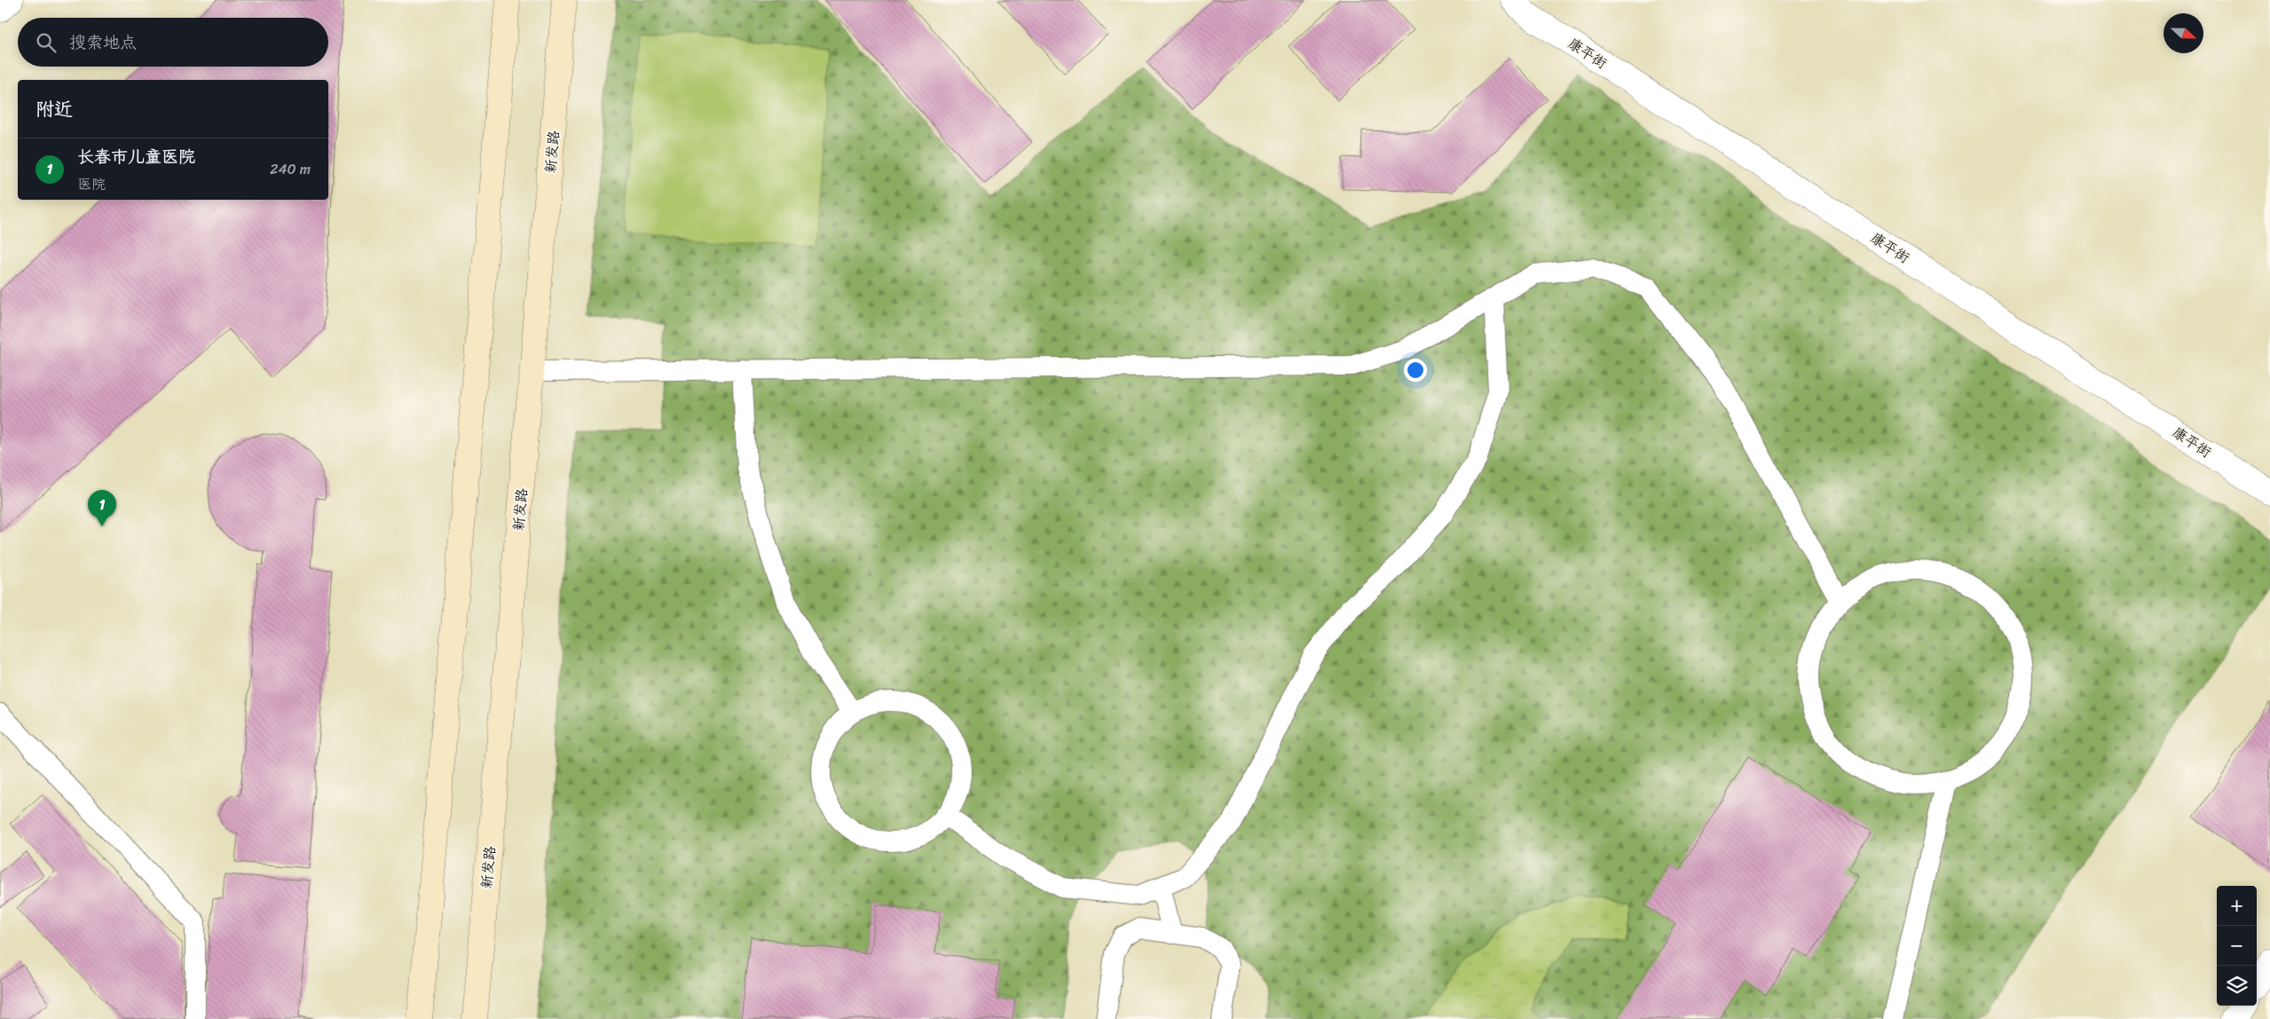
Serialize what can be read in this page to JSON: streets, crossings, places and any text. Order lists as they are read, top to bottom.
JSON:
{
  "streets": {
    "main road": ["新发路"],
    "street": ["康平街"]
  },
  "north": "right",
  "page": {
    "search": "搜索地点",
    "heading": "附近",
    "list": [
      {
        "mark": "1",
        "name": "长春市儿童医院",
        "note": "医院",
        "value": "240 m"
      }
    ],
    "pins": "1",
    "map_buttons": ["+", "−"]
  }
}
